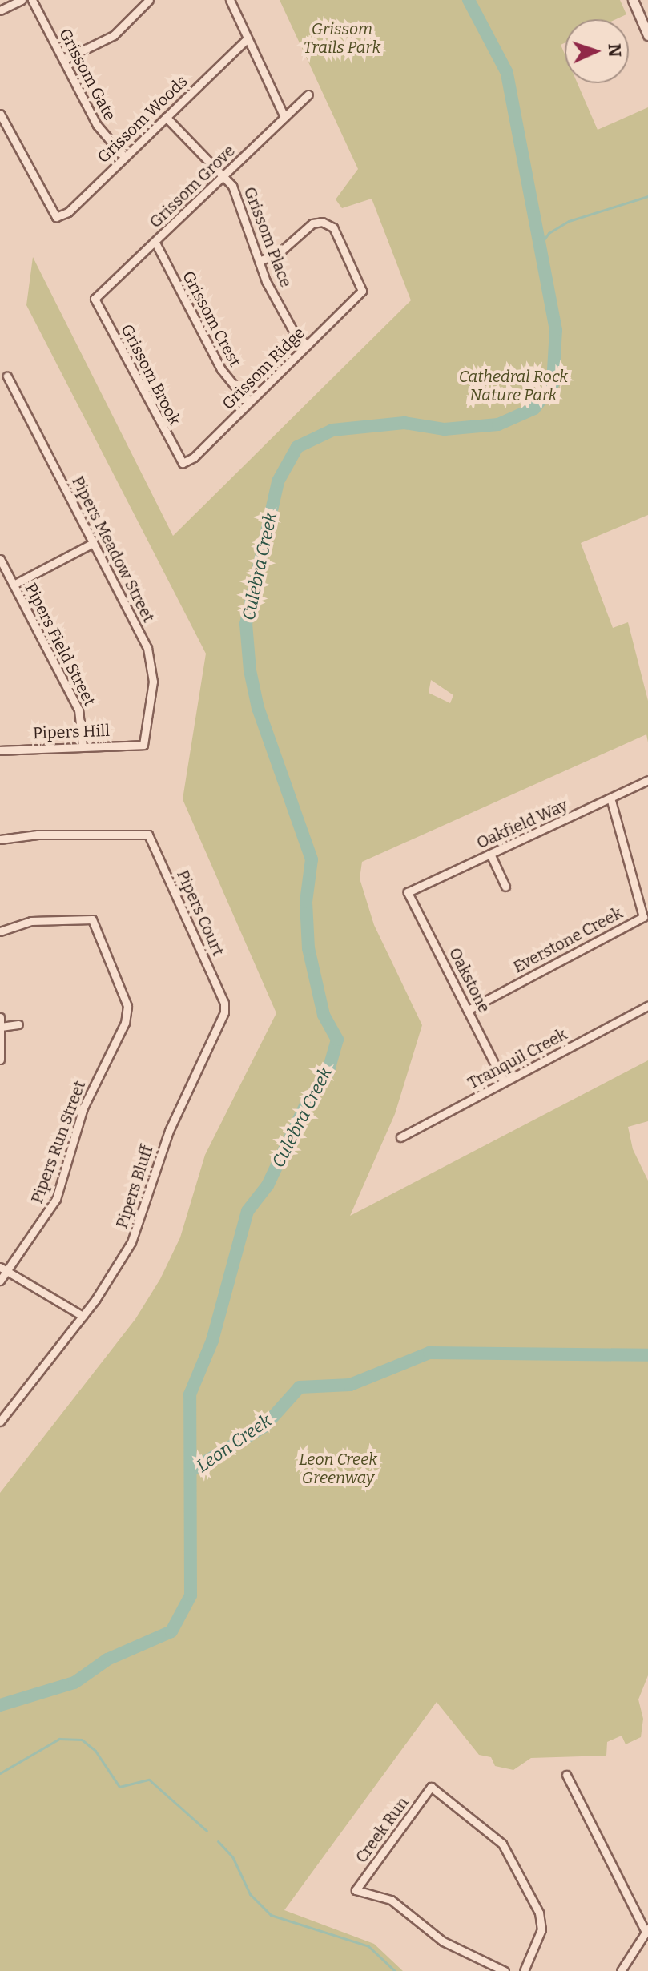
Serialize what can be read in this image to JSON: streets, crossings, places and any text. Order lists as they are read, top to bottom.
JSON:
{
  "streets": {
    "street": [
      "Grissom Gate",
      "Grissom Woods",
      "Grissom Grove",
      "Grissom Place",
      "Grissom Crest",
      "Grissom Ridge",
      "Grissom Brook",
      "Pipers Meadow Street",
      "Pipers Field Street",
      "Pipers Hill",
      "Oakfield Way",
      "Pipers Court",
      "Everstone Creek",
      "Oakstone",
      "Tranquil Creek",
      "Pipers Run Street",
      "Pipers Bluff",
      "Creek Run"
    ]
  },
  "crossings": [
    ["Grissom Gate", "Grissom Woods"],
    ["Grissom Woods", "Grissom Place"],
    ["Grissom Grove", "Grissom Place"],
    ["Grissom Grove", "Grissom Crest"],
    ["Grissom Grove", "Grissom Brook"],
    ["Grissom Place", "Grissom Ridge"],
    ["Grissom Crest", "Grissom Ridge"],
    ["Grissom Ridge", "Grissom Brook"],
    ["Pipers Meadow Street", "Pipers Hill"],
    ["Pipers Field Street", "Pipers Hill"],
    ["Oakfield Way", "Everstone Creek"],
    ["Oakfield Way", "Oakstone"],
    ["Pipers Court", "Pipers Bluff"],
    ["Everstone Creek", "Oakstone"],
    ["Oakstone", "Tranquil Creek"]
  ],
  "water": ["Culebra Creek", "Leon Creek"],
  "parks": ["Grissom Trails Park", "Cathedral Rock Nature Park", "Leon Creek Greenway"],
  "north": "right"
}
